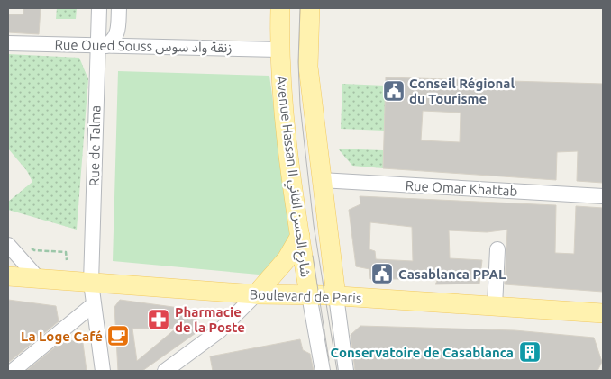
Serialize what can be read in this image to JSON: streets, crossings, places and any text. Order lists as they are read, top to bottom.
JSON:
{
  "streets": {
    "main road": ["Avenue Hassan II شارع الحسن الثاني", "Boulevard de Paris"],
    "street": ["Rue Oued Souss زنقة واد سوس", "Rue de Talma", "Rue Omar Khattab"]
  },
  "crossings": [
    ["Rue Oued Souss زنقة واد سوس", "Rue de Talma"],
    ["Rue Oued Souss زنقة واد سوس", "Avenue Hassan II شارع الحسن الثاني"],
    ["Rue de Talma", "Boulevard de Paris"],
    ["Avenue Hassan II شارع الحسن الثاني", "Rue Omar Khattab"],
    ["Avenue Hassan II شارع الحسن الثاني", "Boulevard de Paris"]
  ],
  "places": {
    "public building": ["Conseil Régional du Tourisme", "Casablanca PPAL"],
    "pharmacy": ["Pharmacie de la Poste"],
    "cafe": ["La Loge Café"],
    "building": ["Conservatoire de Casablanca"]
  }
}
